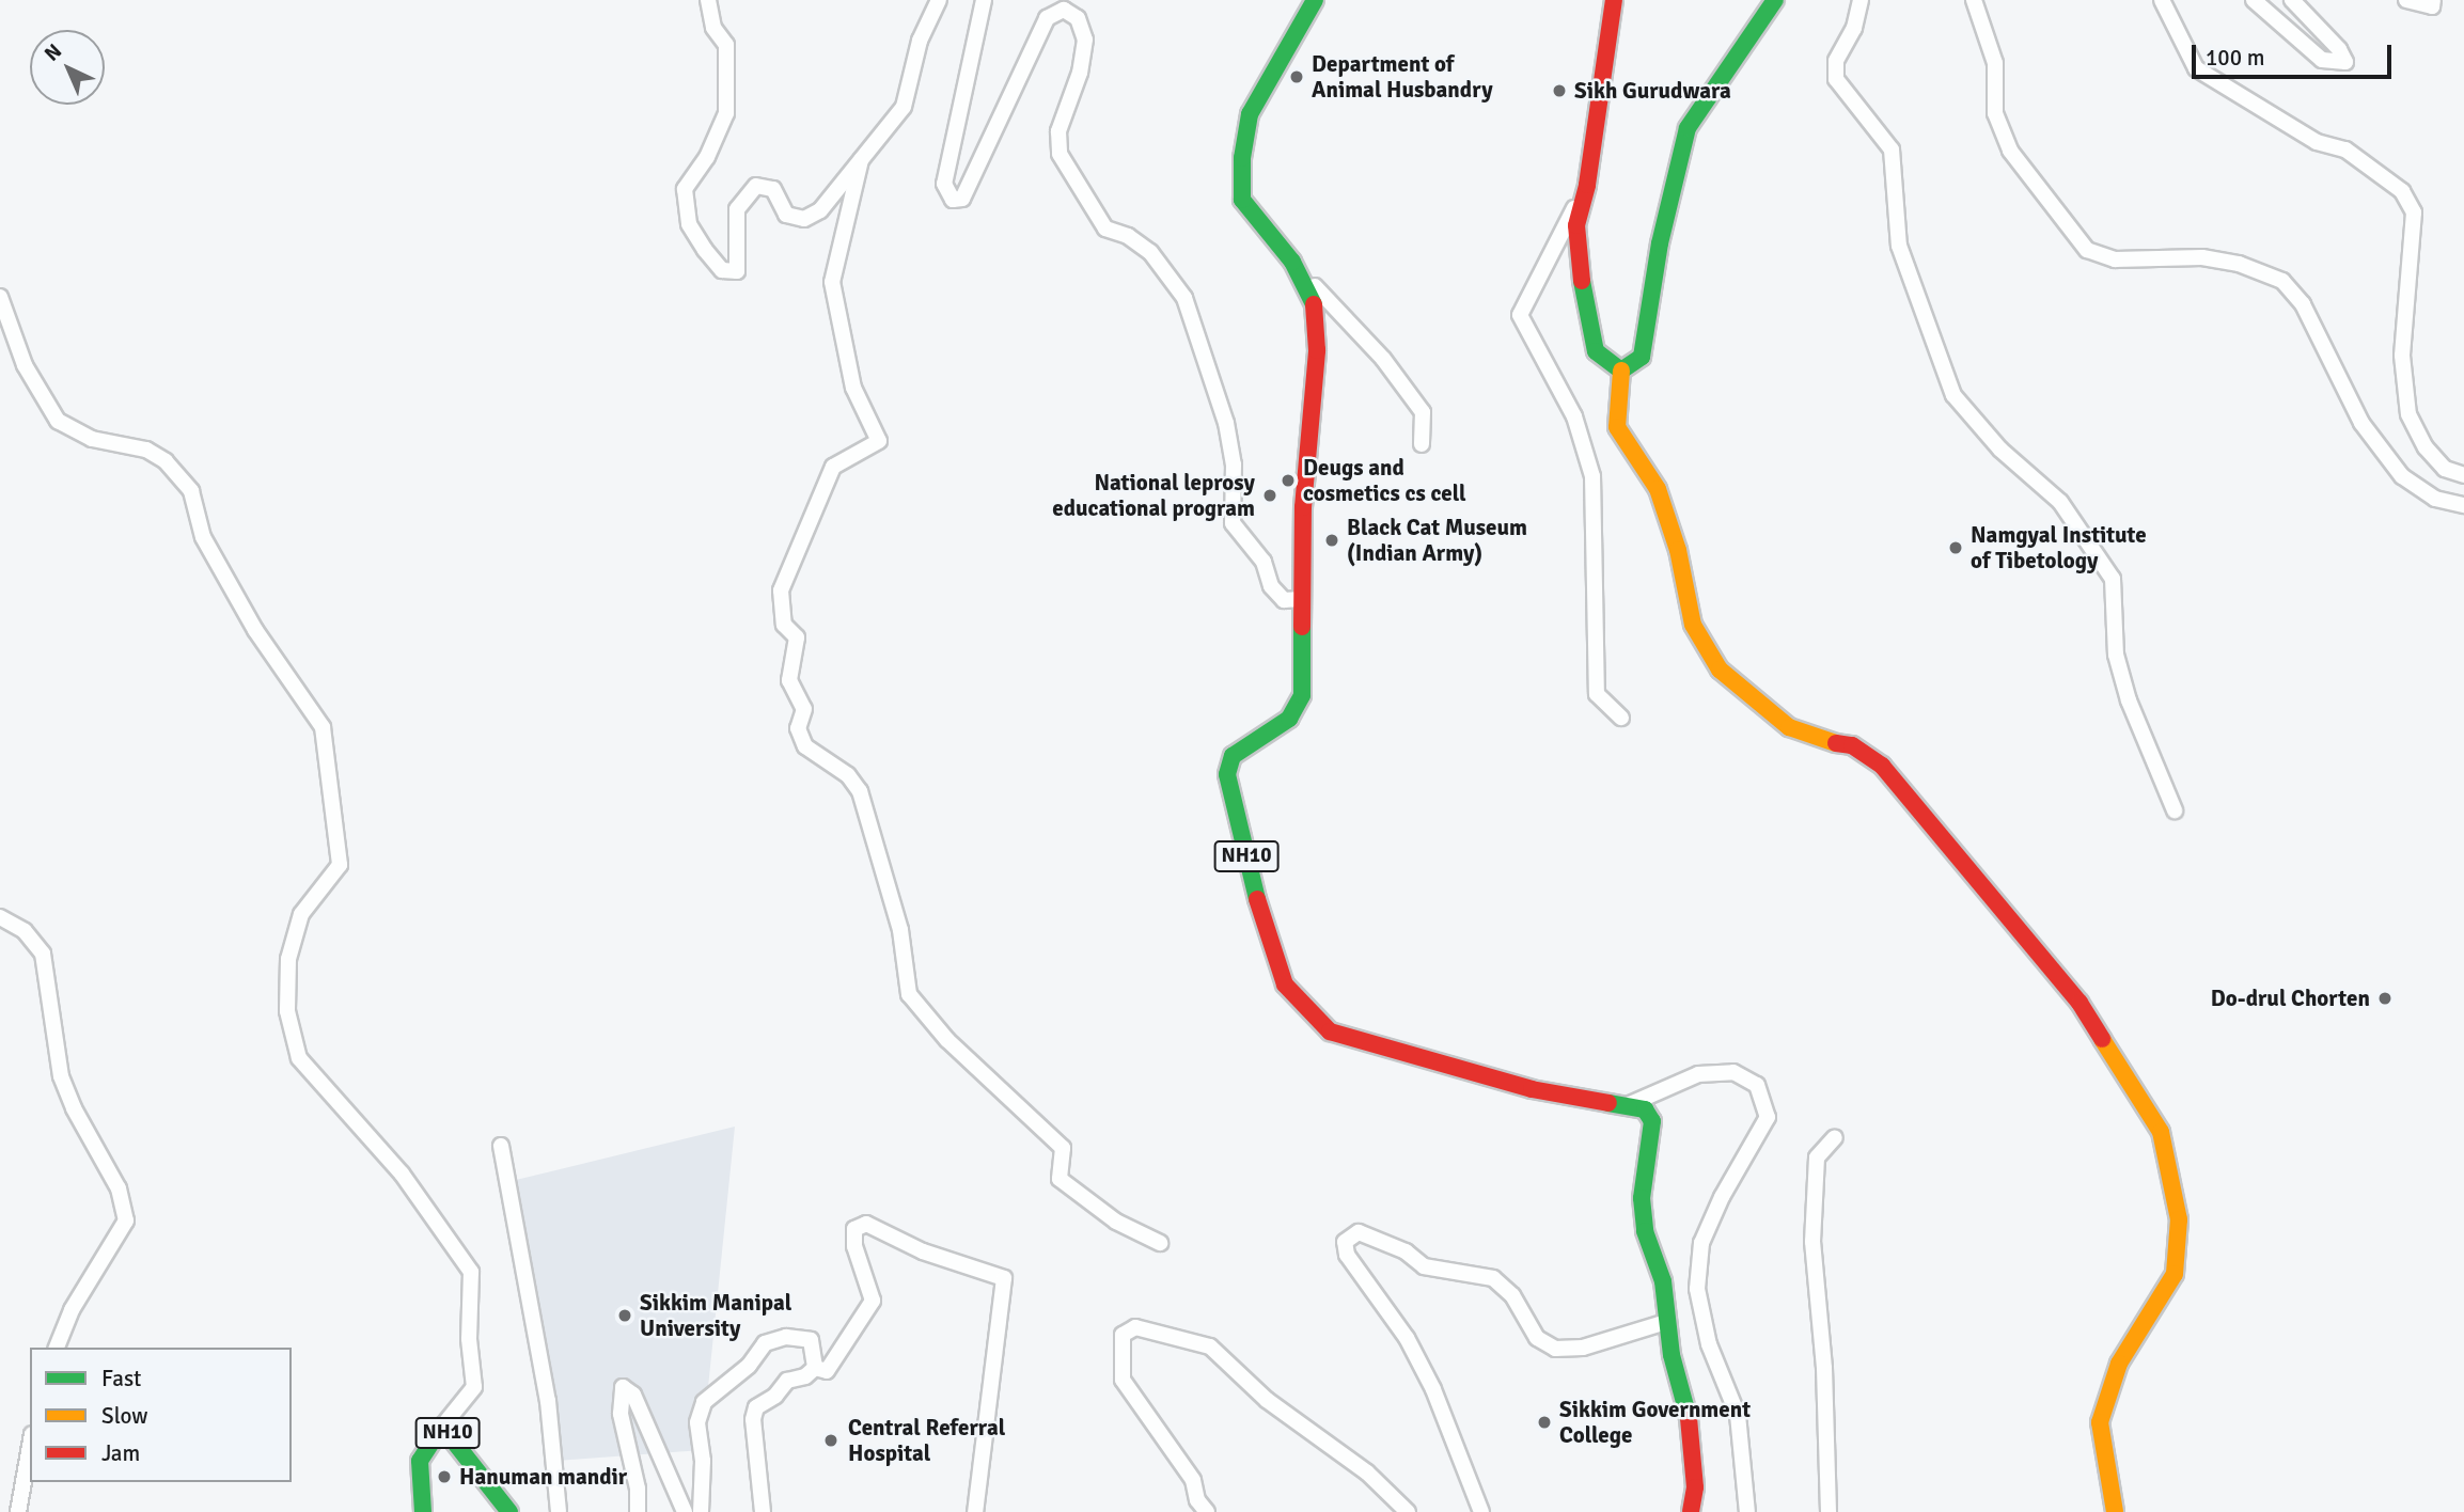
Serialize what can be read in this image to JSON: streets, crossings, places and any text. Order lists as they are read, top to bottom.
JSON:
{
  "streets": {
    "main road": ["NH10"]
  },
  "places": [
    "Department of Animal Husbandry",
    "Sikh Gurudwara",
    "Deugs and cosmetics cs cell",
    "National leprosy educational program",
    "Black Cat Museum (Indian Army)",
    "Namgyal Institute of Tibetology",
    "Do-drul Chorten",
    "Sikkim Manipal University",
    "Sikkim Government College",
    "Central Referral Hospital",
    "Hanuman mandir"
  ],
  "legend": ["Fast", "Slow", "Jam"],
  "scale_bar": "100 m",
  "north": "top left"
}
